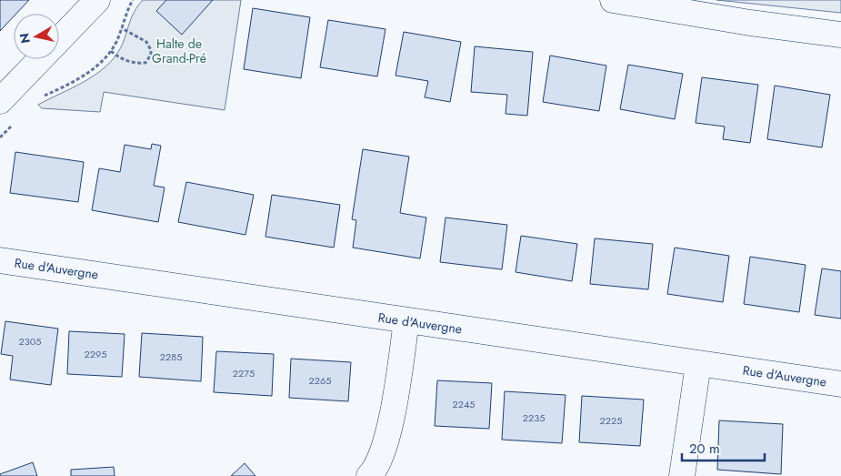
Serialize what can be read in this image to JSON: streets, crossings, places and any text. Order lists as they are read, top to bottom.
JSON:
{
  "streets": {
    "street": ["Rue d'Auvergne"]
  },
  "parks": ["Halte de Grand-Pré"],
  "house_numbers": [
    "2305",
    "2295",
    "2285",
    "2275",
    "2265",
    "2245",
    "2235",
    "2225"
  ],
  "scale_bar": "20 m",
  "north": "left"
}
